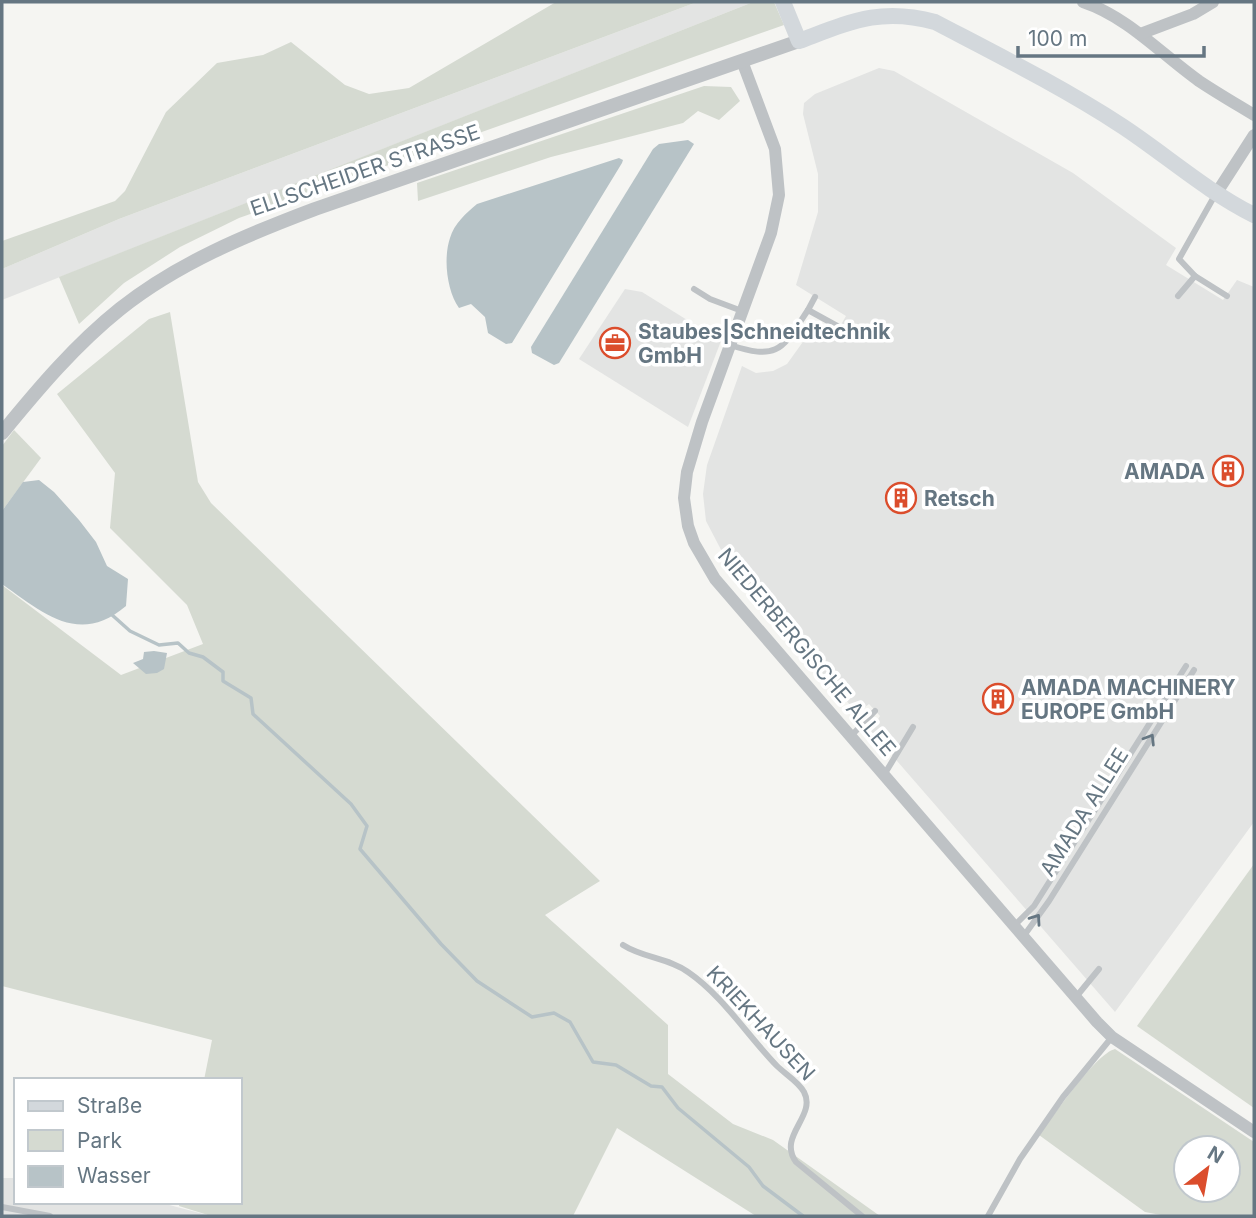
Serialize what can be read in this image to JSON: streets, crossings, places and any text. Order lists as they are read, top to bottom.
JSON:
{
  "streets": {
    "street": ["ELLSCHEIDER STRASSE", "NIEDERBERGISCHE ALLEE"],
    "lane": ["AMADA ALLEE", "KRIEKHAUSEN"]
  },
  "crossings": [
    ["ELLSCHEIDER STRASSE", "NIEDERBERGISCHE ALLEE"],
    ["NIEDERBERGISCHE ALLEE", "AMADA ALLEE"]
  ],
  "places": {
    "office": ["Staubes|Schneidtechnik GmbH"],
    "building": ["AMADA", "Retsch", "AMADA MACHINERY EUROPE GmbH"]
  },
  "legend": ["Straße", "Park", "Wasser"],
  "scale_bar": "100 m",
  "north": "top right"
}
